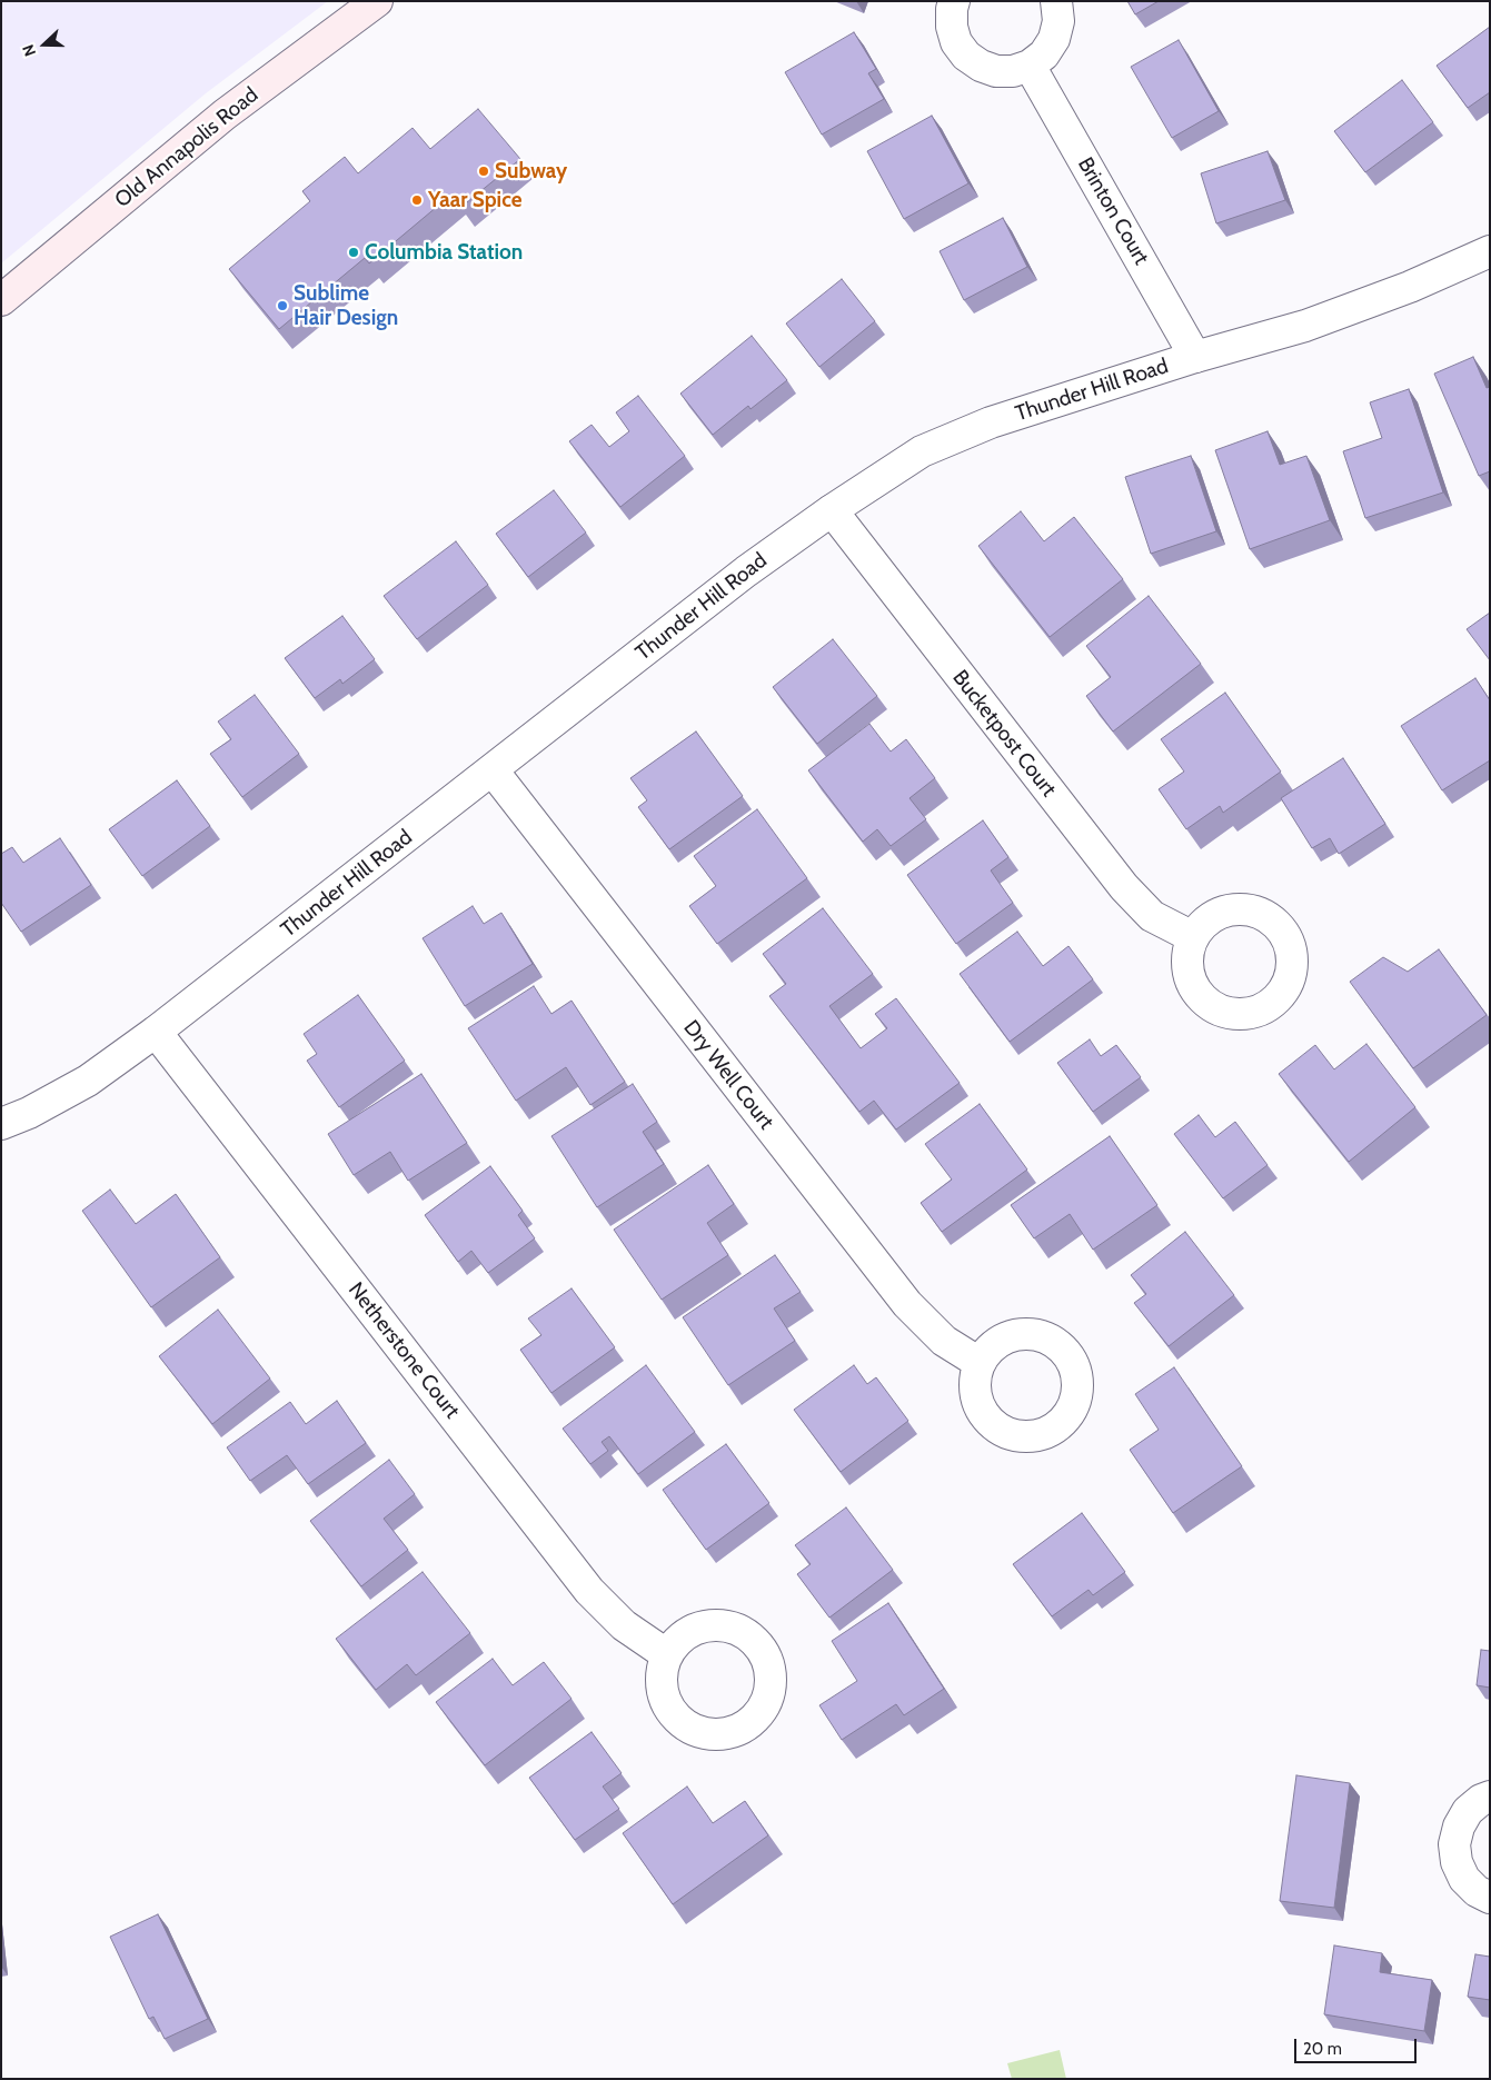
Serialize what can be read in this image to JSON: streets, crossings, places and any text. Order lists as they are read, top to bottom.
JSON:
{
  "streets": {
    "main road": ["Old Annapolis Road"],
    "street": [
      "Brinton Court",
      "Thunder Hill Road",
      "Bucketpost Court",
      "Dry Well Court",
      "Netherstone Court"
    ]
  },
  "crossings": [
    ["Brinton Court", "Thunder Hill Road"],
    ["Thunder Hill Road", "Bucketpost Court"],
    ["Thunder Hill Road", "Dry Well Court"],
    ["Thunder Hill Road", "Netherstone Court"]
  ],
  "places": [
    "Subway",
    "Yaar Spice",
    "Columbia Station",
    "Sublime Hair Design"
  ],
  "scale_bar": "20 m",
  "north": "left"
}
